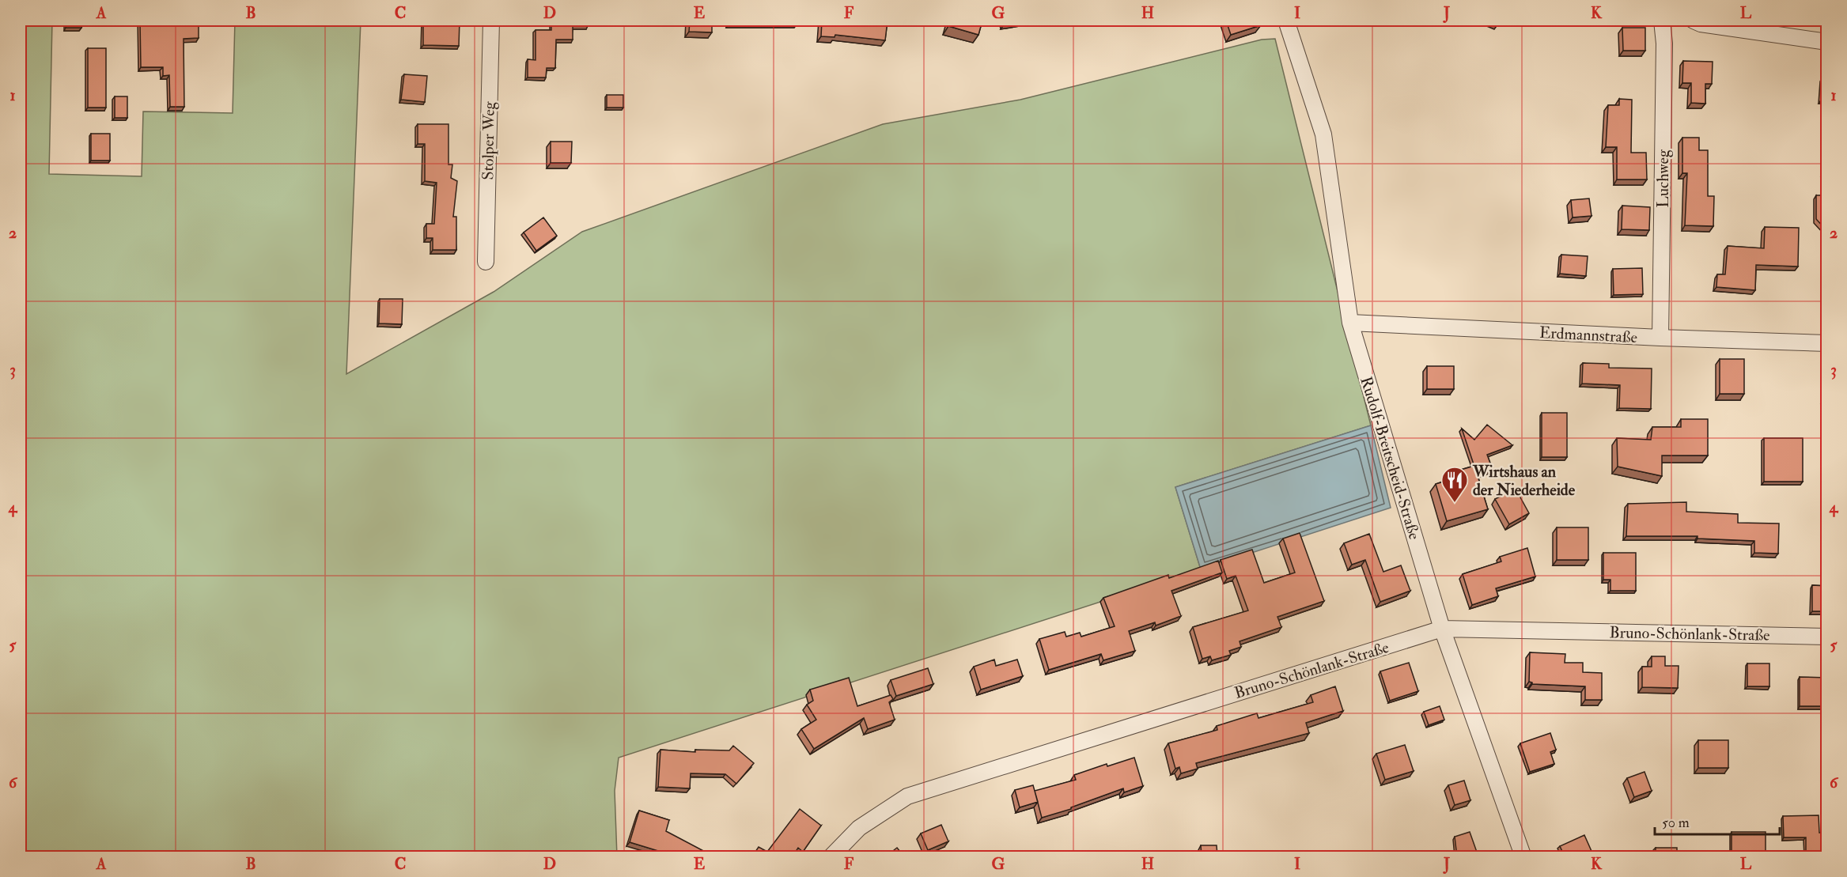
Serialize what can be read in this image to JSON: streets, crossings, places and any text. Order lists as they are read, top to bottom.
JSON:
{
  "streets": {
    "street": [
      "Stolper Weg",
      "Luchweg",
      "Erdmannstraße",
      "Rudolf-Breitscheid-Straße",
      "Bruno-Schönlank-Straße"
    ]
  },
  "crossings": [
    ["Luchweg", "Erdmannstraße"],
    ["Erdmannstraße", "Rudolf-Breitscheid-Straße"],
    ["Rudolf-Breitscheid-Straße", "Bruno-Schönlank-Straße"]
  ],
  "places": {
    "restaurant": ["Wirtshaus an der Niederheide"]
  },
  "scale_bar": "50 m",
  "grid": {
    "columns": [
      "A",
      "B",
      "C",
      "D",
      "E",
      "F",
      "G",
      "H",
      "I",
      "J",
      "K",
      "L"
    ],
    "rows": [
      "1",
      "2",
      "3",
      "4",
      "5",
      "6"
    ]
  }
}
